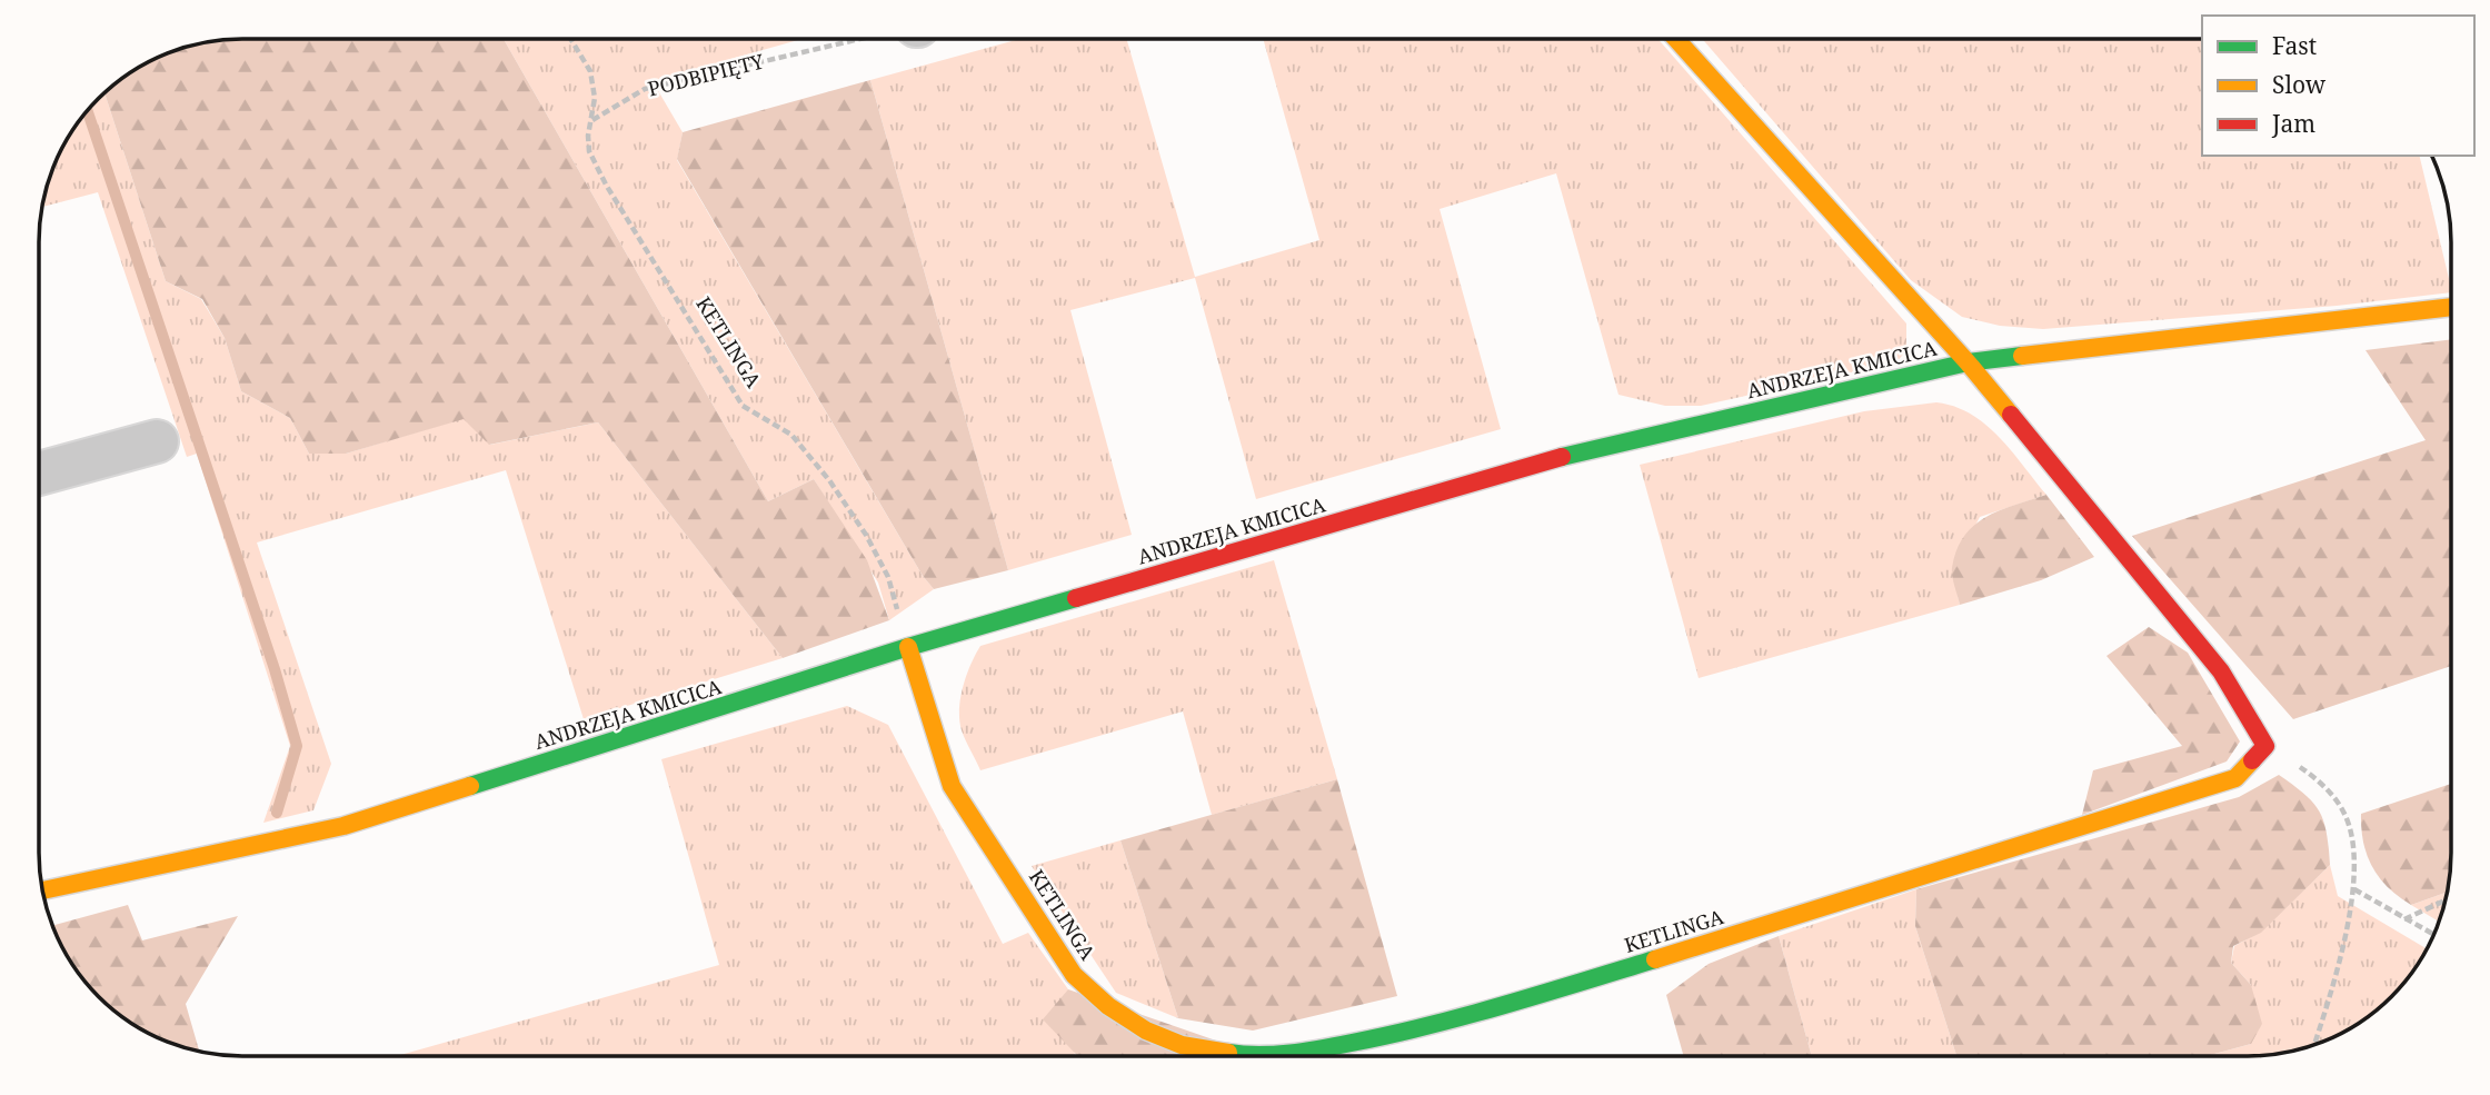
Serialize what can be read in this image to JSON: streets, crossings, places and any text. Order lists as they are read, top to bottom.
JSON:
{
  "streets": {
    "street": ["KETLINGA", "ANDRZEJA KMICICA"],
    "path": ["PODBIPIĘTY"]
  },
  "crossings": [
    ["PODBIPIĘTY", "KETLINGA"],
    ["KETLINGA", "ANDRZEJA KMICICA"]
  ],
  "legend": ["Fast", "Slow", "Jam"]
}
